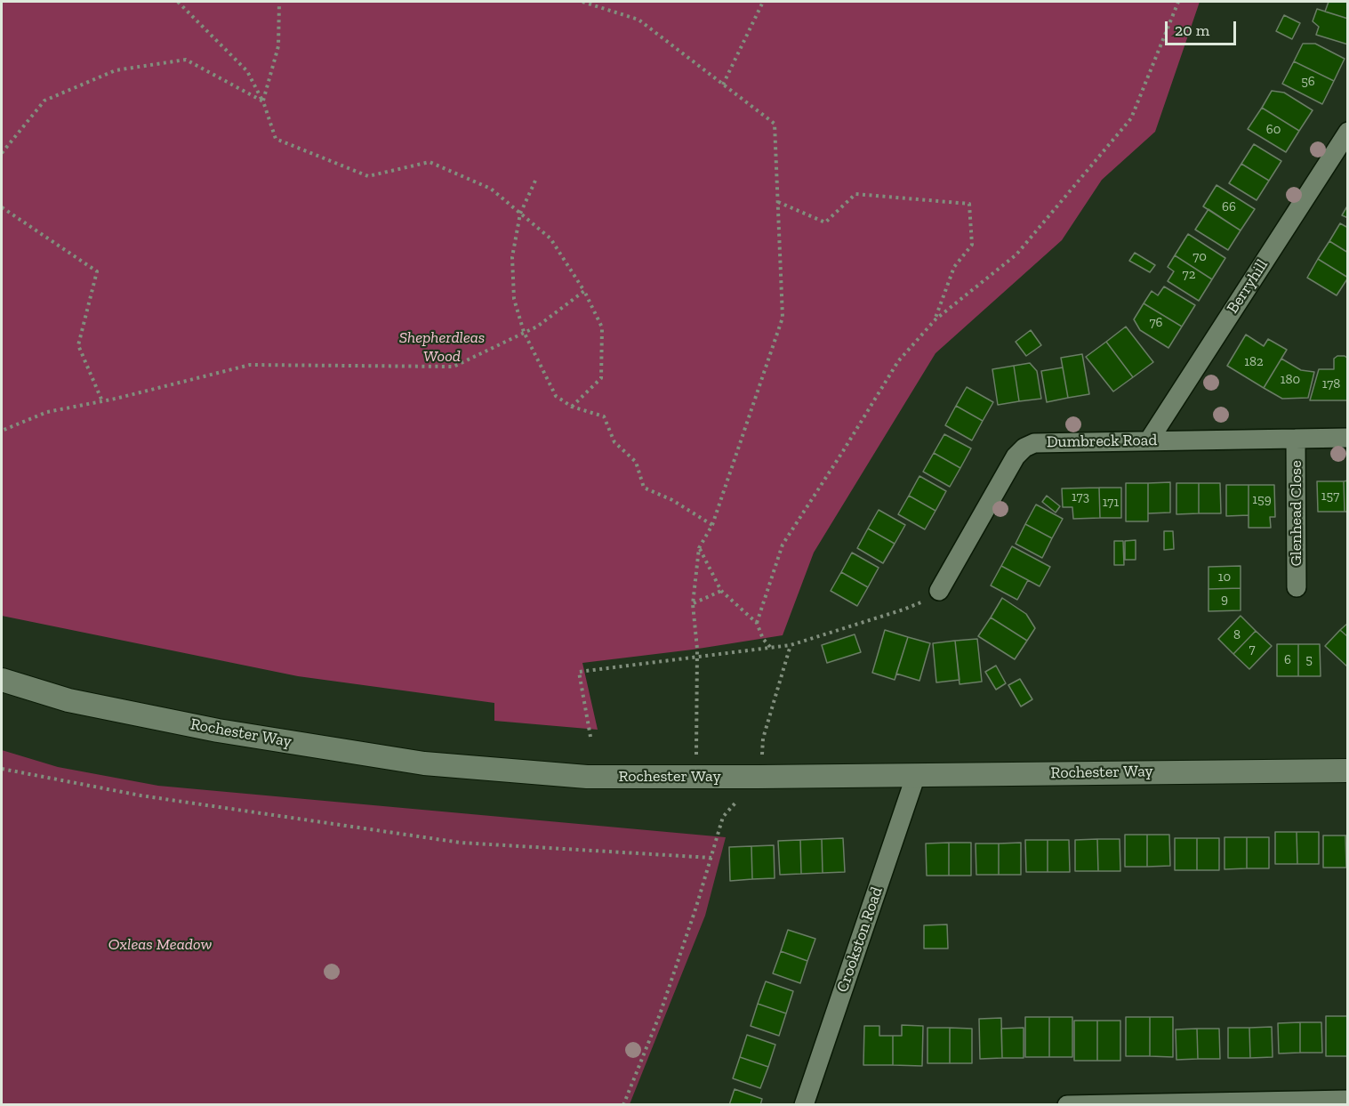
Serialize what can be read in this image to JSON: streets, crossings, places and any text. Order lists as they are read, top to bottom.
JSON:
{
  "streets": {
    "street": [
      "Berryhill",
      "Dumbreck Road",
      "Glenhead Close",
      "Rochester Way",
      "Crookston Road"
    ]
  },
  "crossings": [
    ["Berryhill", "Dumbreck Road"],
    ["Dumbreck Road", "Glenhead Close"],
    ["Rochester Way", "Crookston Road"]
  ],
  "parks": ["Shepherdleas Wood", "Oxleas Meadow"],
  "house_numbers": [
    "56",
    "60",
    "66",
    "70",
    "72",
    "76",
    "182",
    "180",
    "178",
    "157",
    "173",
    "159",
    "171",
    "10",
    "9",
    "8",
    "7",
    "6",
    "5"
  ],
  "scale_bar": "20 m"
}
